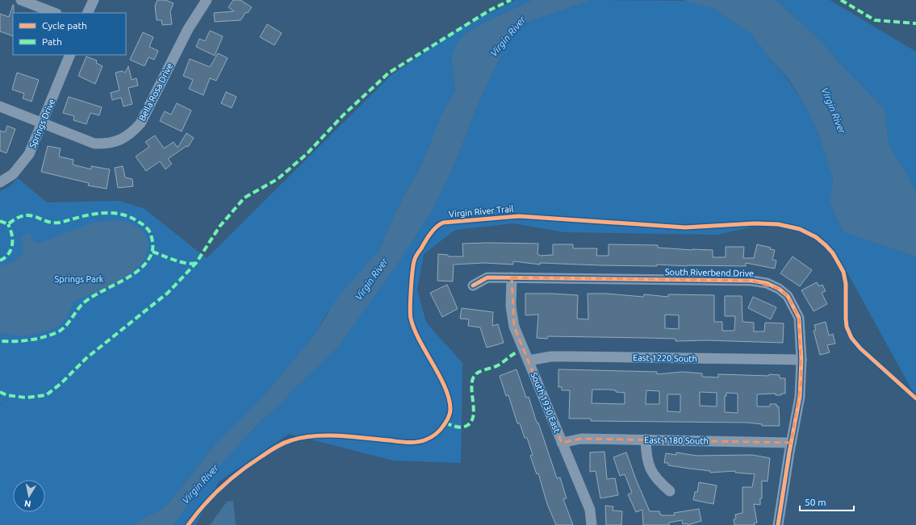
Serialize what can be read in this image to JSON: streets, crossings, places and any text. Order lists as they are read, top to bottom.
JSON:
{
  "streets": {
    "street": [
      "Bella Rosa Drive",
      "Springs Drive",
      "South Riverbend Drive",
      "East 1220 South",
      "South 1930 East",
      "East 1180 South"
    ],
    "cycle path": ["Virgin River Trail"]
  },
  "crossings": [
    ["Bella Rosa Drive", "Springs Drive"],
    ["South Riverbend Drive", "East 1220 South"],
    ["South Riverbend Drive", "South 1930 East"],
    ["South Riverbend Drive", "East 1180 South"],
    ["East 1220 South", "South 1930 East"],
    ["South 1930 East", "East 1180 South"]
  ],
  "water": ["Virgin River"],
  "parks": ["Springs Park"],
  "legend": ["Cycle path", "Path"],
  "scale_bar": "50 m",
  "north": "bottom"
}
